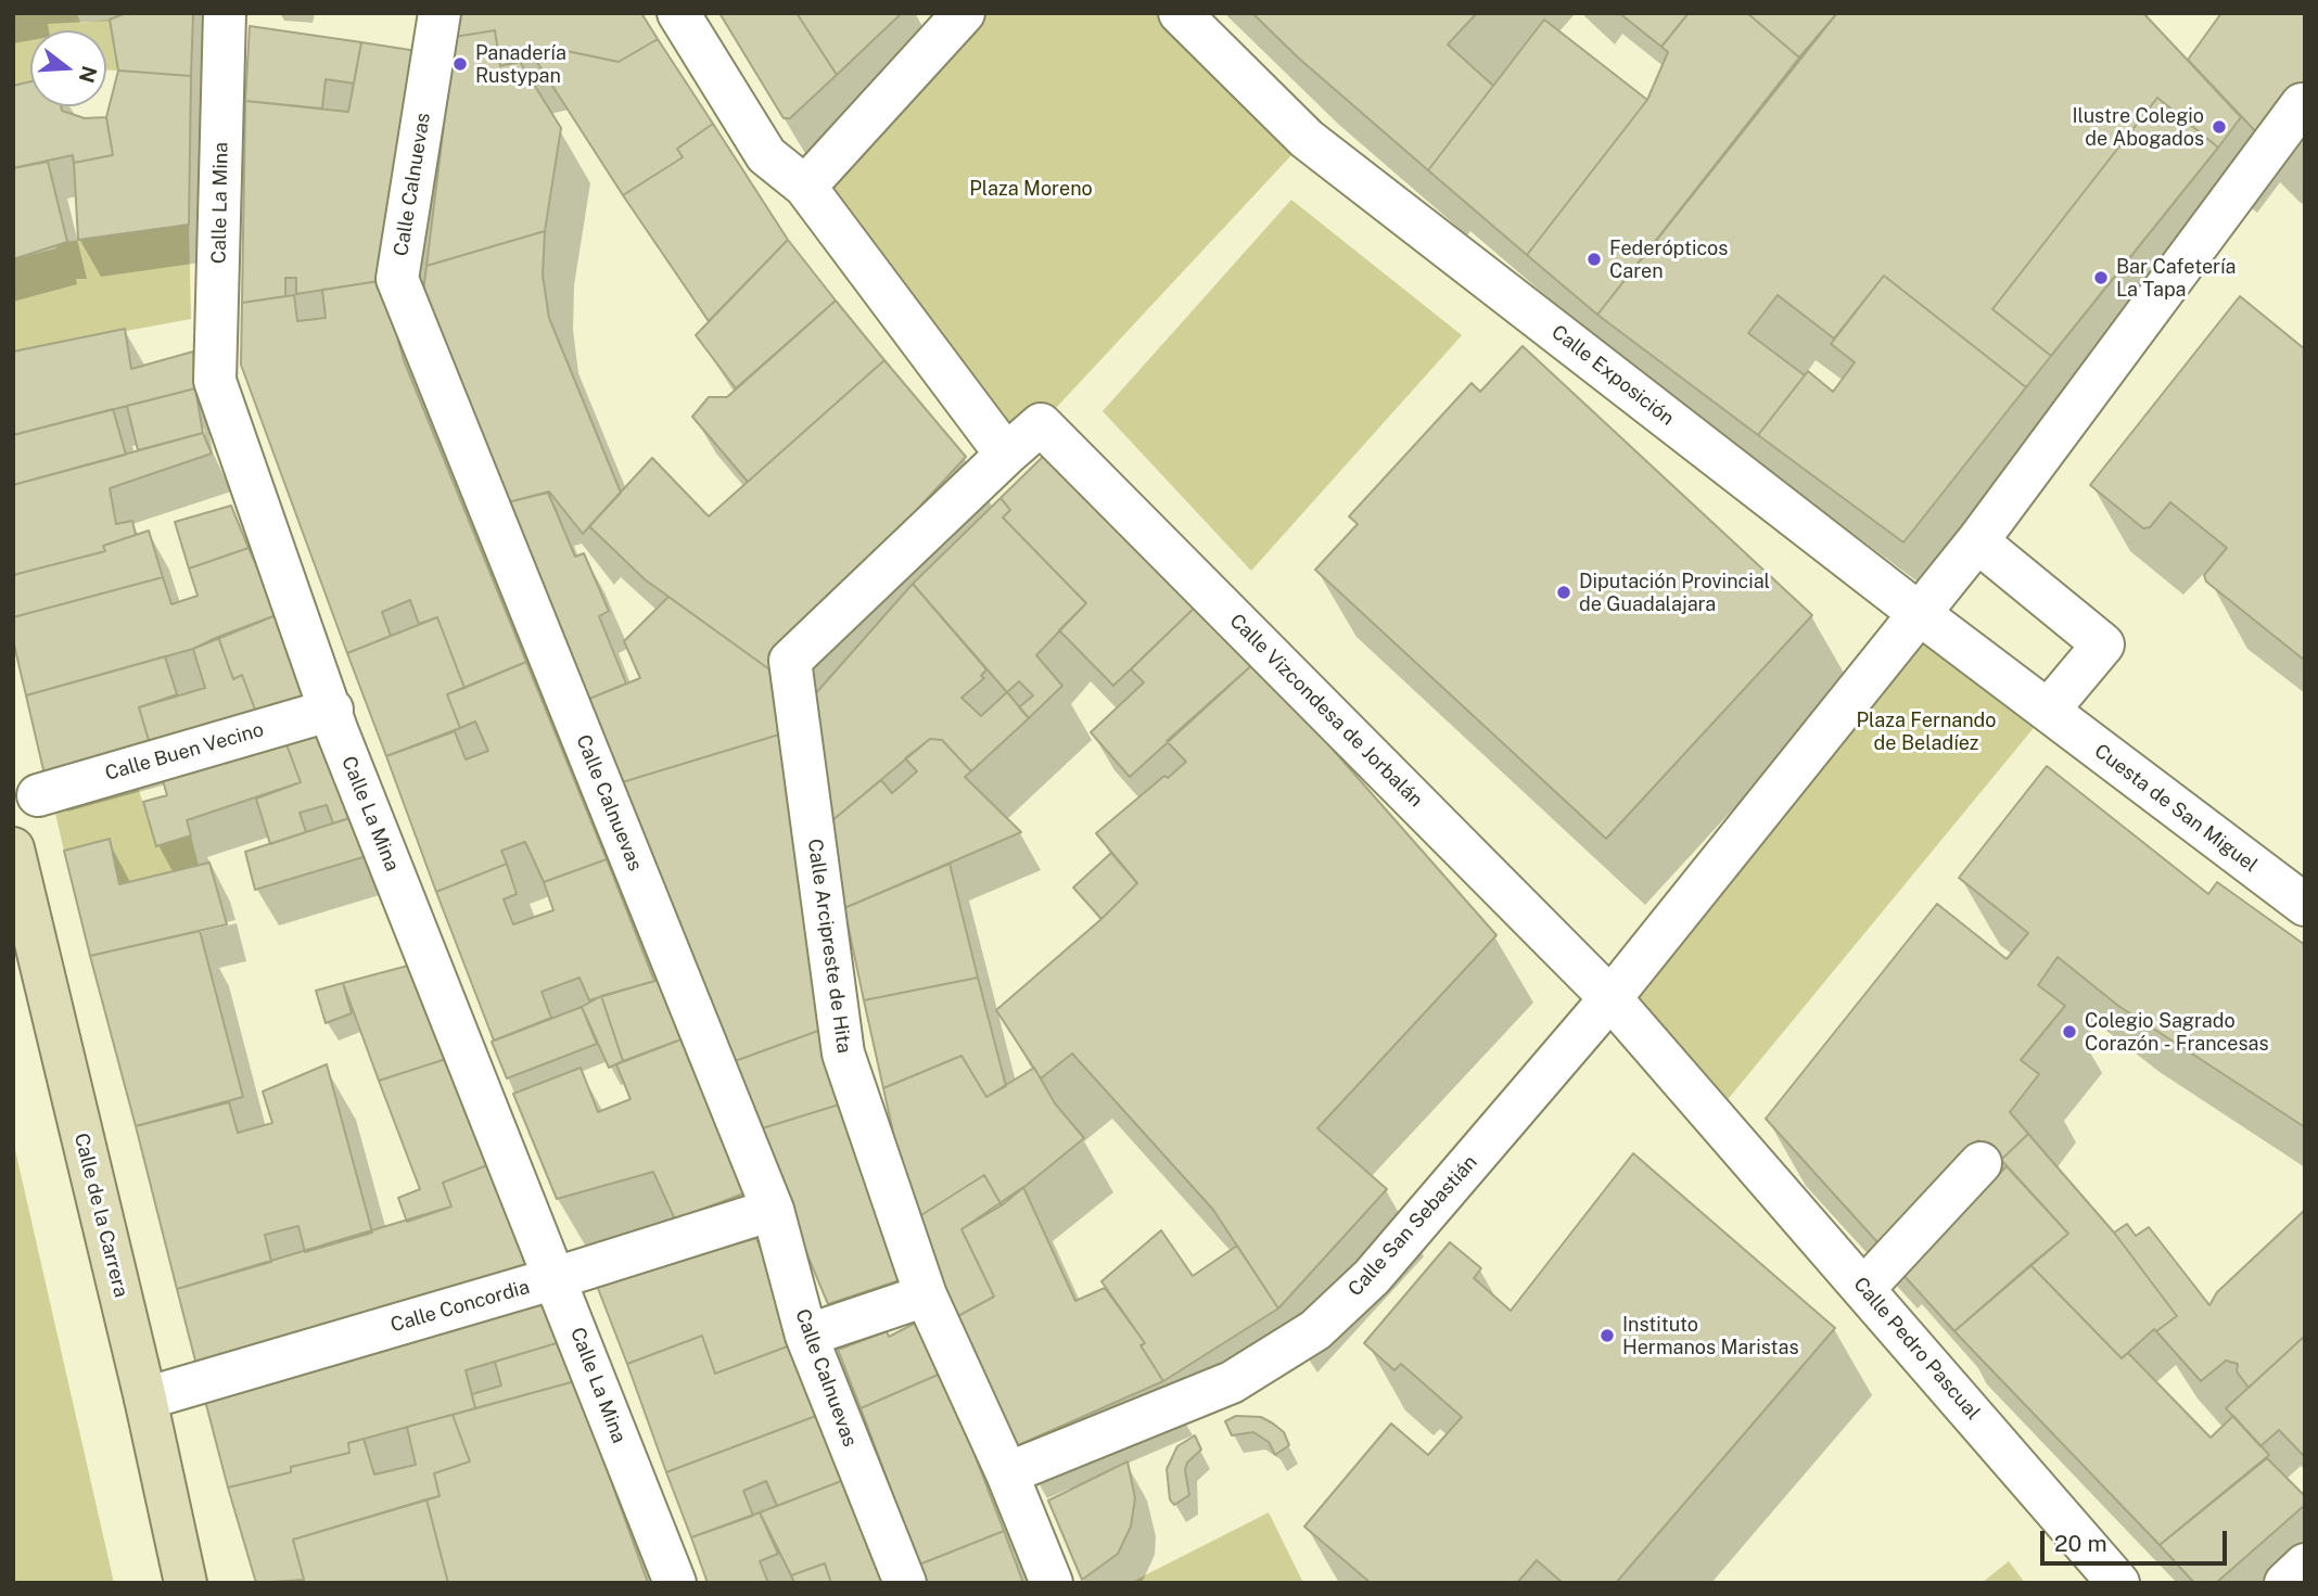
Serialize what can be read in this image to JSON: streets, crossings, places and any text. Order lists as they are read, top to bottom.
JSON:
{
  "streets": {
    "street": [
      "Calle Calnuevas",
      "Calle La Mina",
      "Calle Exposición",
      "Calle Vizcondesa de Jorbalán",
      "Calle Buen Vecino",
      "Cuesta de San Miguel",
      "Calle Arcipreste de Hita",
      "Calle de la Carrera",
      "Calle San Sebastián",
      "Calle Concordia",
      "Calle Pedro Pascual"
    ]
  },
  "crossings": [
    ["Calle Calnuevas", "Calle Concordia"],
    ["Calle La Mina", "Calle Buen Vecino"],
    ["Calle La Mina", "Calle Concordia"],
    ["Calle Vizcondesa de Jorbalán", "Calle Arcipreste de Hita"],
    ["Calle Vizcondesa de Jorbalán", "Calle San Sebastián"],
    ["Calle Vizcondesa de Jorbalán", "Calle Pedro Pascual"],
    ["Calle Arcipreste de Hita", "Calle San Sebastián"],
    ["Calle de la Carrera", "Calle Concordia"],
    ["Calle San Sebastián", "Calle Pedro Pascual"]
  ],
  "parks": ["Plaza Moreno", "Plaza Fernando de Beladíez"],
  "places": [
    "Panadería Rustypan",
    "Ilustre Colegio de Abogados",
    "Federópticos Caren",
    "Bar Cafetería La Tapa",
    "Diputación Provincial de Guadalajara",
    "Colegio Sagrado Corazón - Francesas",
    "Instituto Hermanos Maristas"
  ],
  "scale_bar": "20 m",
  "north": "right"
}
